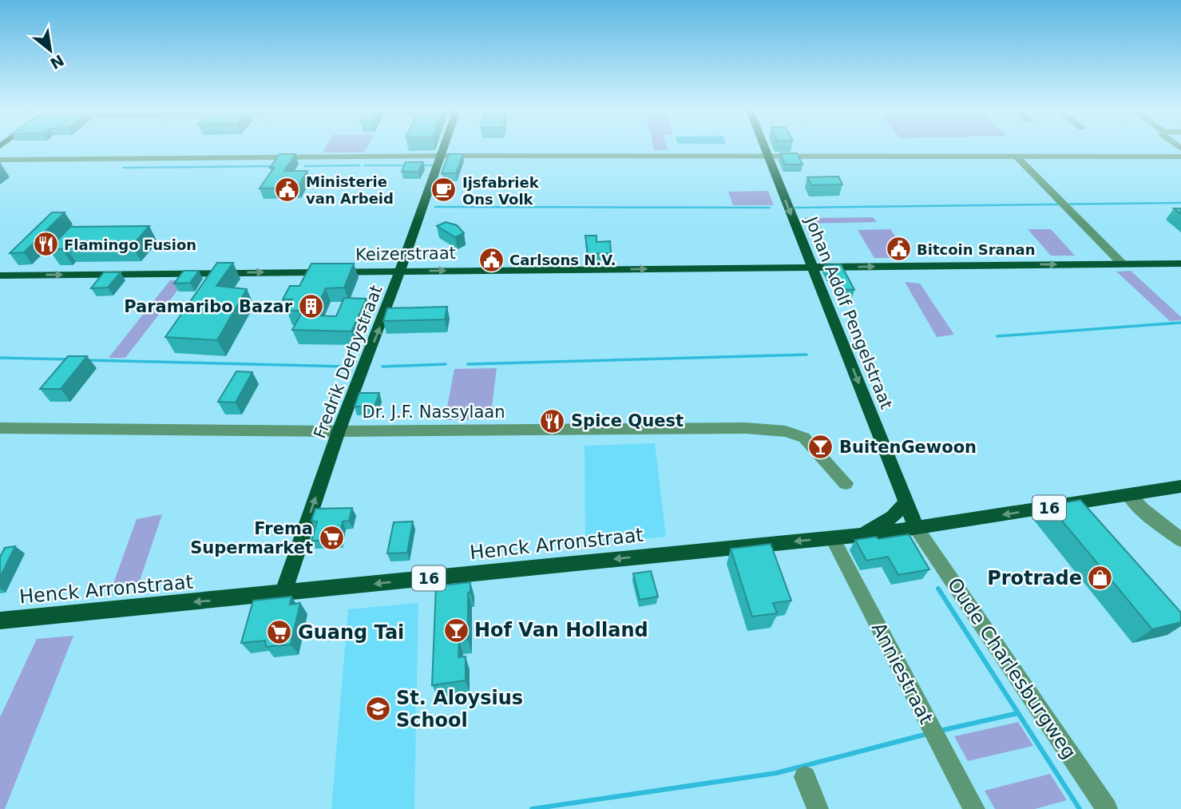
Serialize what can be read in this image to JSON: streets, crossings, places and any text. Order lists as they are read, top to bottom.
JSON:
{
  "streets": {
    "main road": [
      "Keizerstraat",
      "Johan Adolf Pengelstraat",
      "Fredrik Derbystraat",
      "16",
      "Henck Arronstraat"
    ],
    "street": ["Dr. J.F. Nassylaan", "Oude Charlesburgweg", "Anniestraat"]
  },
  "crossings": [
    ["Keizerstraat", "Johan Adolf Pengelstraat"],
    ["Keizerstraat", "Fredrik Derbystraat"],
    ["Johan Adolf Pengelstraat", "16"],
    ["Johan Adolf Pengelstraat", "Henck Arronstraat"],
    ["Johan Adolf Pengelstraat", "Oude Charlesburgweg"],
    ["Fredrik Derbystraat", "Dr. J.F. Nassylaan"],
    ["Fredrik Derbystraat", "Henck Arronstraat"],
    ["16", "Henck Arronstraat"],
    ["16", "Oude Charlesburgweg"],
    ["Henck Arronstraat", "Oude Charlesburgweg"],
    ["Henck Arronstraat", "Anniestraat"]
  ],
  "one_way": [
    "Keizerstraat",
    "Johan Adolf Pengelstraat",
    "Fredrik Derbystraat",
    "Henck Arronstraat"
  ],
  "places": {
    "public building": ["Ministerie van Arbeid", "Bitcoin Sranan", "Carlsons N.V."],
    "cafe": ["Ijsfabriek Ons Volk"],
    "restaurant": ["Flamingo Fusion", "Spice Quest"],
    "building": ["Paramaribo Bazar"],
    "bar": ["BuitenGewoon", "Hof Van Holland"],
    "supermarket": ["Frema Supermarket", "Guang Tai"],
    "shop": ["Protrade"],
    "school or university": ["St. Aloysius School"]
  },
  "north": "bottom right"
}
